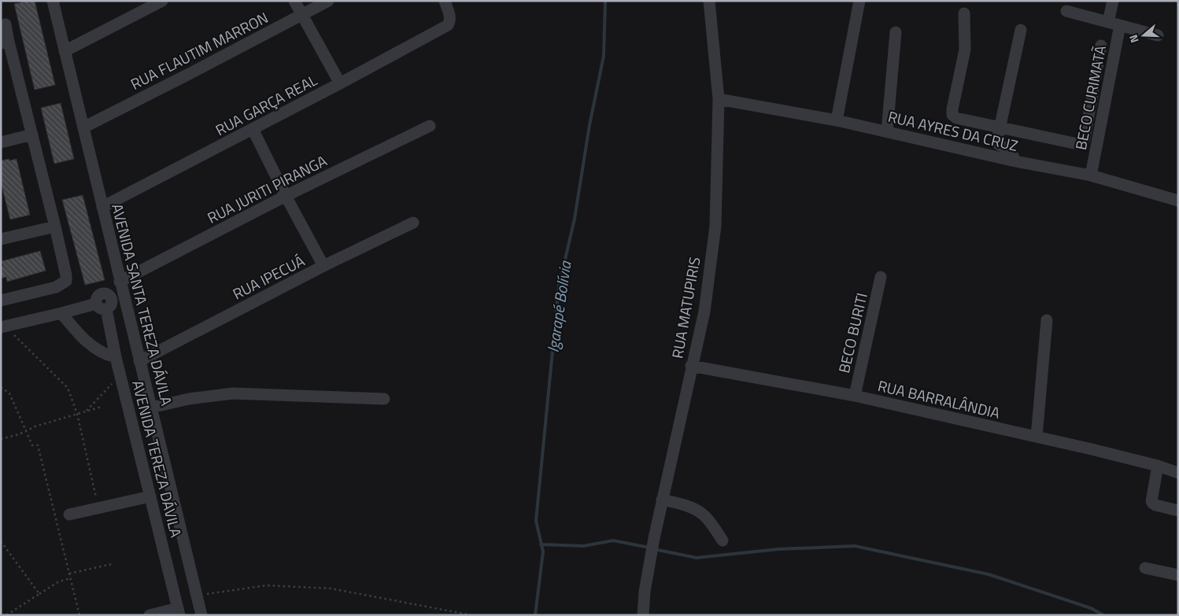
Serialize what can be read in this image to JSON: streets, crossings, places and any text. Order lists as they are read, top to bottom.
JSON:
{
  "streets": {
    "street": [
      "RUA FLAUTIM MARRON",
      "BECO CURIMATÃ",
      "RUA GARÇA REAL",
      "RUA AYRES DA CRUZ",
      "RUA JURITI PIRANGA",
      "RUA IPECUÁ",
      "AVENIDA SANTA TEREZA DÁVILA",
      "RUA MATUPIRIS",
      "BECO BURITI",
      "RUA BARRALÂNDIA",
      "AVENIDA TEREZA DÁVILA"
    ]
  },
  "crossings": [
    ["RUA FLAUTIM MARRON", "AVENIDA SANTA TEREZA DÁVILA"],
    ["BECO CURIMATÃ", "RUA AYRES DA CRUZ"],
    ["RUA GARÇA REAL", "AVENIDA SANTA TEREZA DÁVILA"],
    ["RUA AYRES DA CRUZ", "RUA MATUPIRIS"],
    ["RUA JURITI PIRANGA", "AVENIDA SANTA TEREZA DÁVILA"],
    ["RUA IPECUÁ", "AVENIDA SANTA TEREZA DÁVILA"],
    ["RUA MATUPIRIS", "RUA BARRALÂNDIA"],
    ["BECO BURITI", "RUA BARRALÂNDIA"]
  ],
  "water": ["Igarapé Bolívia"],
  "north": "left"
}
